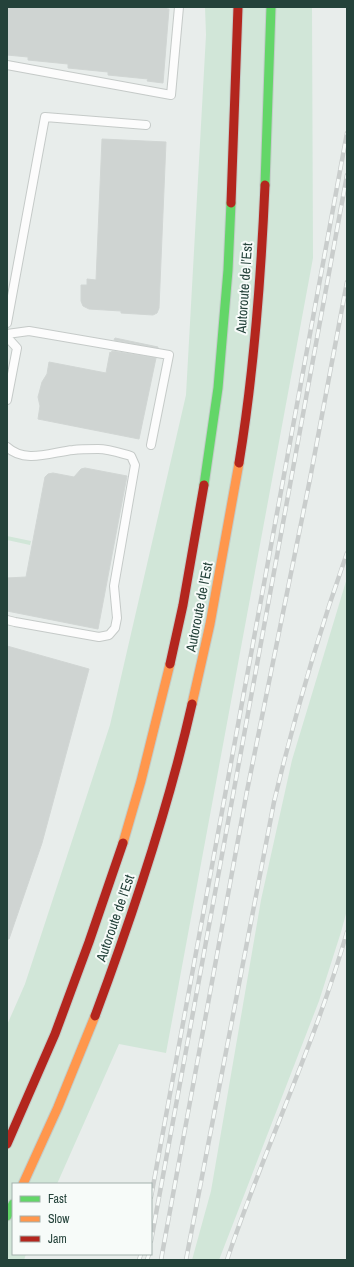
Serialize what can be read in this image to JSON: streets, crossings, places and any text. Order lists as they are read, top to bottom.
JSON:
{
  "streets": {
    "highway": ["Autoroute de l’Est"]
  },
  "legend": ["Fast", "Slow", "Jam"]
}
